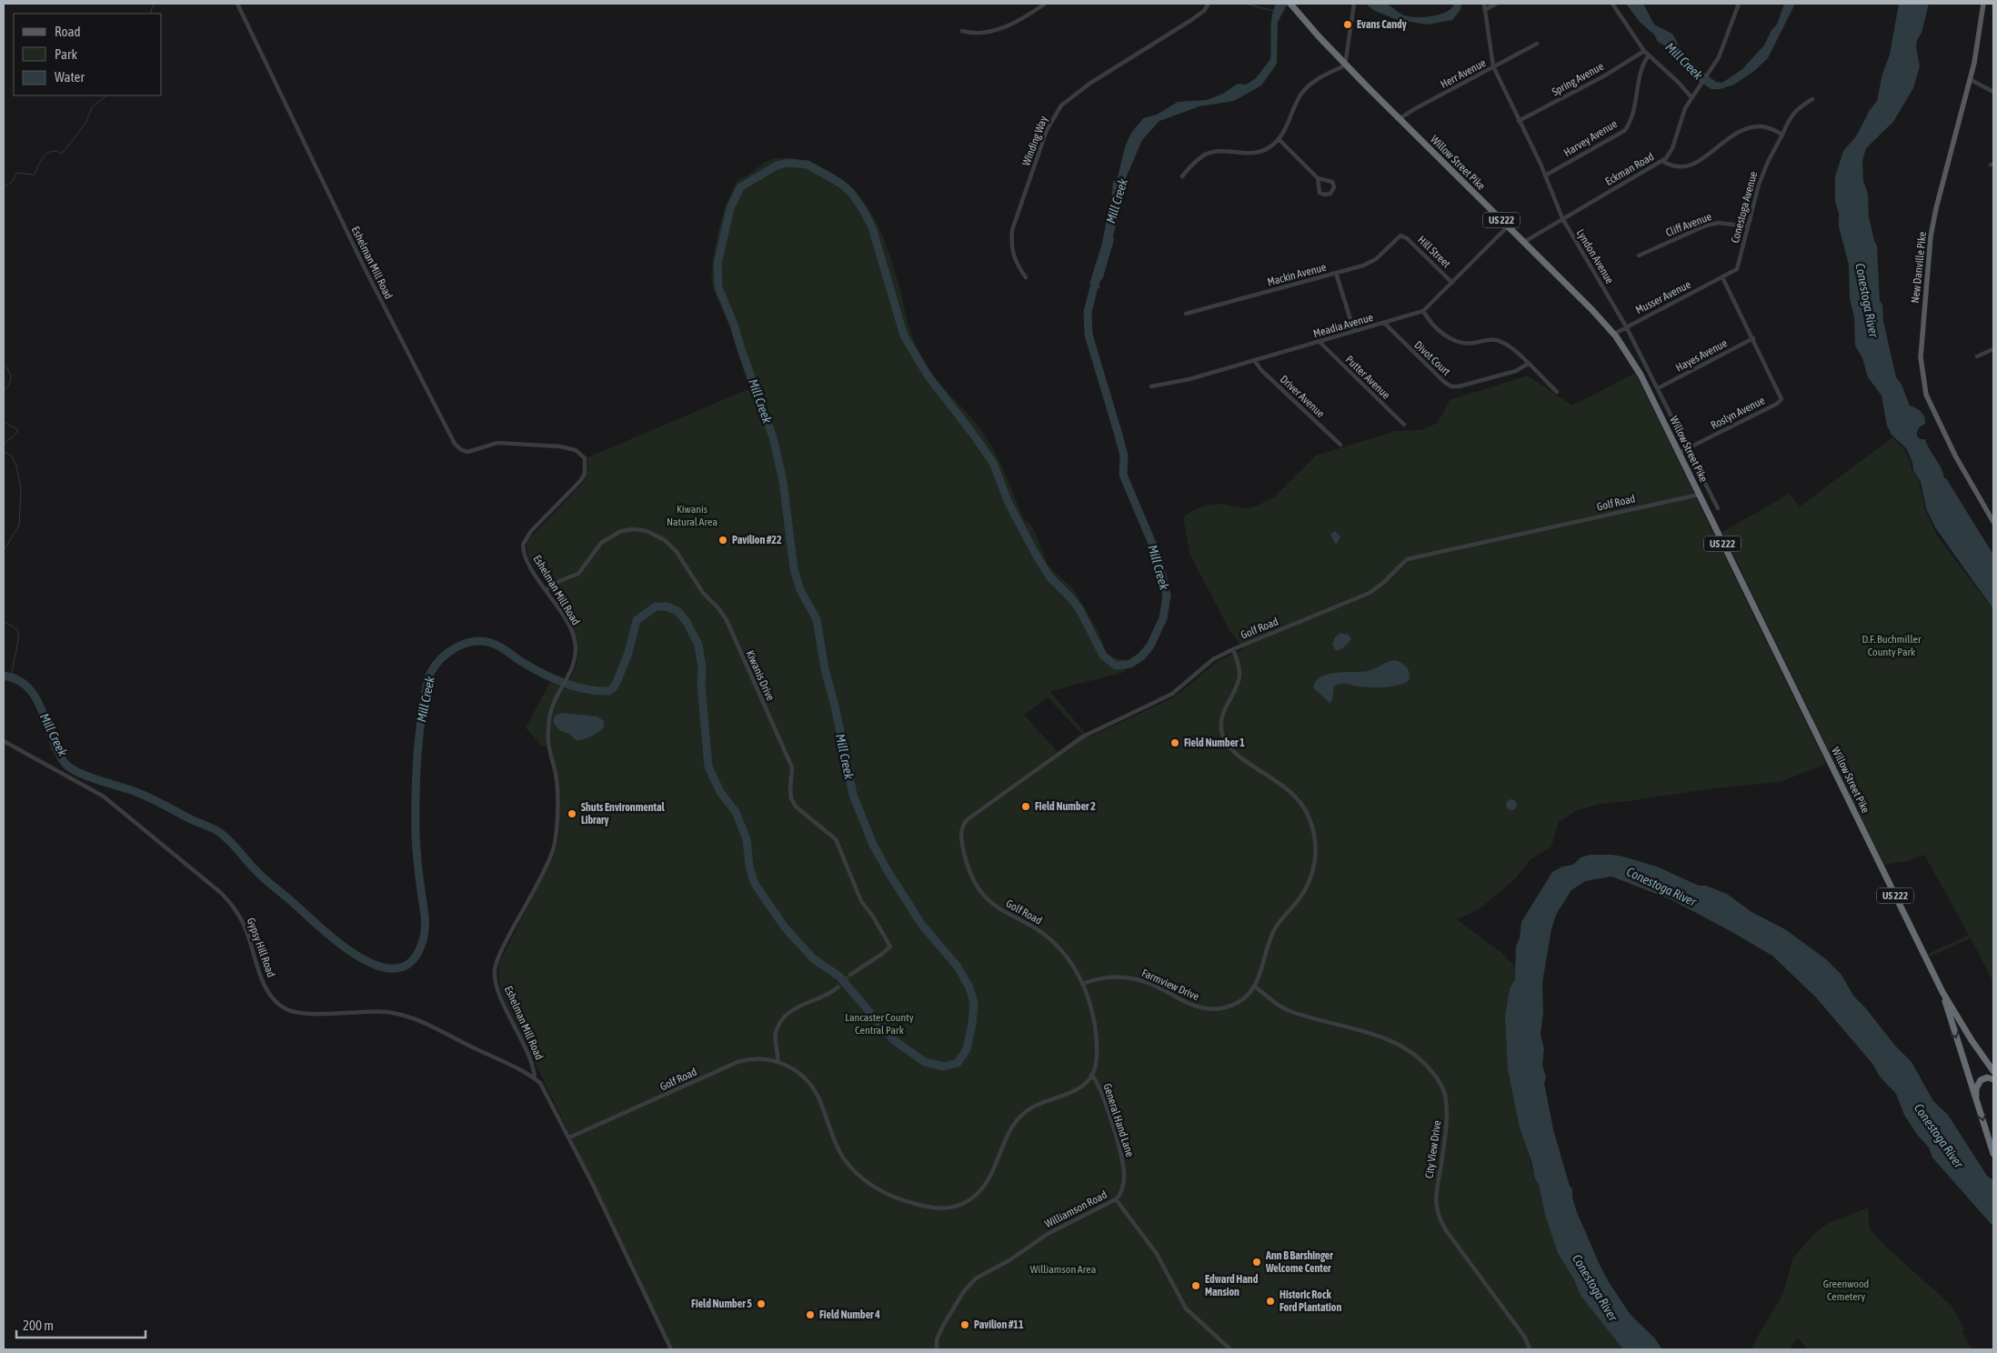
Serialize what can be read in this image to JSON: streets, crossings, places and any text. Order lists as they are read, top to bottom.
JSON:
{
  "streets": {
    "highway": ["Willow Street Pike", "US 222"],
    "main road": ["New Danville Pike"],
    "street": [
      "Herr Avenue",
      "Spring Avenue",
      "Harvey Avenue",
      "Winding Way",
      "Eckman Road",
      "Conestoga Avenue",
      "Cliff Avenue",
      "Hill Street",
      "Lyndon Avenue",
      "Eshelman Mill Road",
      "Mackin Avenue",
      "Musser Avenue",
      "Meadia Avenue",
      "Hayes Avenue",
      "Divot Court",
      "Putter Avenue",
      "Driver Avenue",
      "Roslyn Avenue",
      "Golf Road",
      "Kiwanis Drive",
      "Gypsy Hill Road",
      "Farmview Drive",
      "General Hand Lane",
      "City View Drive",
      "Williamson Road"
    ]
  },
  "crossings": [
    ["Herr Avenue", "Willow Street Pike"],
    ["Herr Avenue", "Lyndon Avenue"],
    ["Spring Avenue", "Lyndon Avenue"],
    ["Harvey Avenue", "Lyndon Avenue"],
    ["Willow Street Pike", "Eckman Road"],
    ["Willow Street Pike", "Musser Avenue"],
    ["Willow Street Pike", "Meadia Avenue"],
    ["Willow Street Pike", "Roslyn Avenue"],
    ["Willow Street Pike", "Golf Road"],
    ["Eckman Road", "Lyndon Avenue"],
    ["Conestoga Avenue", "Cliff Avenue"],
    ["Conestoga Avenue", "Musser Avenue"],
    ["Hill Street", "Mackin Avenue"],
    ["Hill Street", "Meadia Avenue"],
    ["Lyndon Avenue", "Musser Avenue"],
    ["Lyndon Avenue", "Hayes Avenue"],
    ["Lyndon Avenue", "Roslyn Avenue"],
    ["Eshelman Mill Road", "Golf Road"],
    ["Eshelman Mill Road", "Kiwanis Drive"],
    ["Eshelman Mill Road", "Gypsy Hill Road"],
    ["Meadia Avenue", "Divot Court"],
    ["Meadia Avenue", "Putter Avenue"],
    ["Meadia Avenue", "Driver Avenue"],
    ["Hayes Avenue", "Roslyn Avenue"],
    ["Golf Road", "Farmview Drive"],
    ["Golf Road", "General Hand Lane"],
    ["Farmview Drive", "City View Drive"],
    ["General Hand Lane", "Williamson Road"]
  ],
  "water": ["Mill Creek", "Conestoga River"],
  "parks": [
    "Kiwanis Natural Area",
    "D.F. Buchmiller County Park",
    "Lancaster County Central Park",
    "Williamson Area",
    "Greenwood Cemetery"
  ],
  "places": [
    "Evans Candy",
    "Pavilion #22",
    "Field Number 1",
    "Field Number 2",
    "Shuts Environmental Library",
    "Ann B Barshinger Welcome Center",
    "Edward Hand Mansion",
    "Historic Rock Ford Plantation",
    "Field Number 5",
    "Field Number 4",
    "Pavilion #11"
  ],
  "legend": ["Road", "Park", "Water"],
  "scale_bar": "200 m"
}
